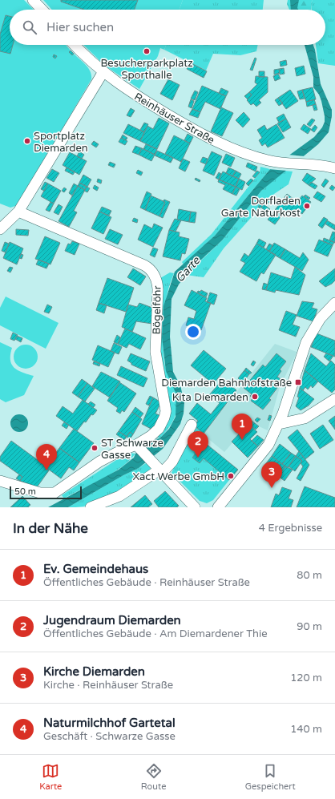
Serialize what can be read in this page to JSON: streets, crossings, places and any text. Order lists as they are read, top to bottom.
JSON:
{
  "streets": {
    "street": ["Reinhäuser Straße", "Bögelföhr"]
  },
  "water": ["Garte"],
  "places": {
    "other": [
      "Besucherparkplatz Sporthalle",
      "Sportplatz Diemarden",
      "Dorfladen Garte Naturkost",
      "Kita Diemarden",
      "ST Schwarze Gasse",
      "Xact Werbe GmbH"
    ],
    "transit": ["Diemarden Bahnhofstraße"]
  },
  "scale_bar": "50 m",
  "page": {
    "search": "Hier suchen",
    "pins": [
      "1",
      "2",
      "4",
      "3"
    ],
    "scale": "50 m",
    "heading": ["In der Nähe", "4 Ergebnisse"],
    "list": [
      {
        "mark": "1",
        "name": "Ev. Gemeindehaus",
        "note": "Öffentliches Gebäude · Reinhäuser Straße",
        "value": "80 m"
      },
      {
        "mark": "2",
        "name": "Jugendraum Diemarden",
        "note": "Öffentliches Gebäude · Am Diemardener Thie",
        "value": "90 m"
      },
      {
        "mark": "3",
        "name": "Kirche Diemarden",
        "note": "Kirche · Reinhäuser Straße",
        "value": "120 m"
      },
      {
        "mark": "4",
        "name": "Naturmilchhof Gartetal",
        "note": "Geschäft · Schwarze Gasse",
        "value": "140 m"
      }
    ],
    "nav": ["Karte", "Route", "Gespeichert"]
  }
}
